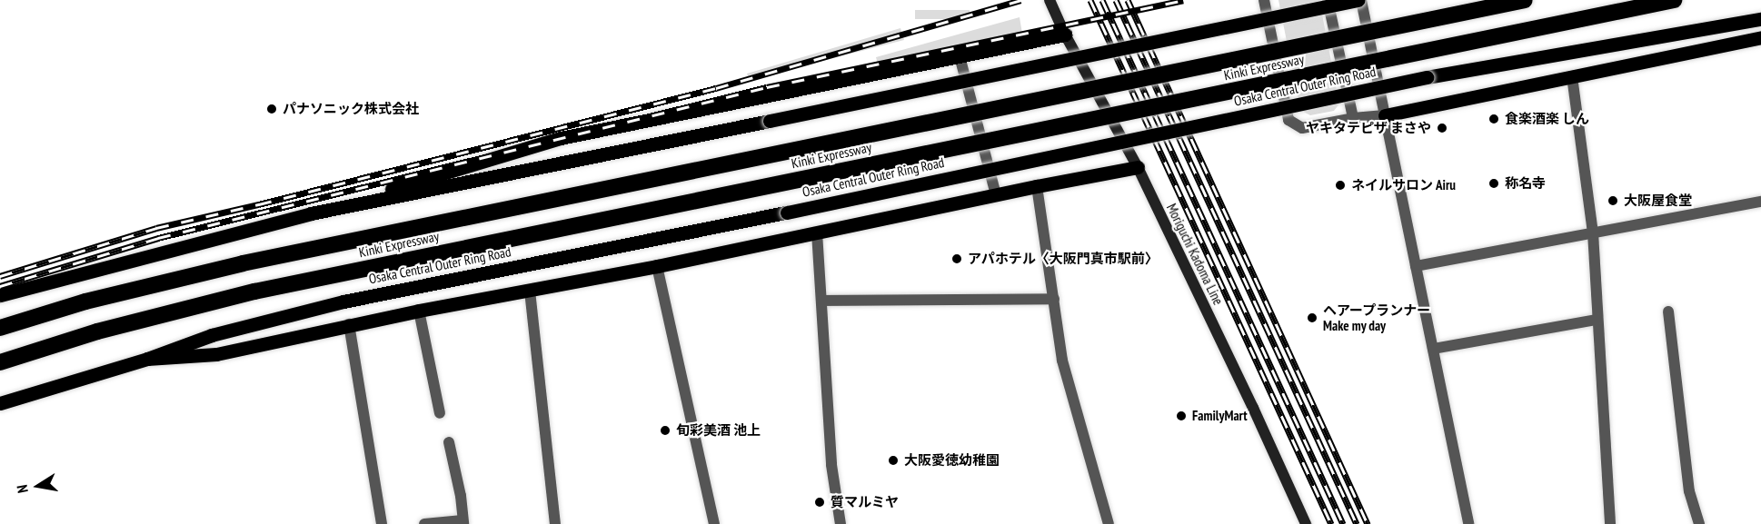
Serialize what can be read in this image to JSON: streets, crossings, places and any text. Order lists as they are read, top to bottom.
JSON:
{
  "streets": {
    "highway": ["Kinki Expressway"],
    "main road": ["Osaka Central Outer Ring Road", "Moriguchi Kadoma Line"]
  },
  "places": [
    "パナソニック株式会社",
    "食楽酒楽 しん",
    "ヤキタテピザ まさや",
    "称名寺",
    "ネイルサロン Airu",
    "大阪屋食堂",
    "アパホテル〈大阪門真市駅前〉",
    "ヘアープランナー Make my day",
    "FamilyMart",
    "旬彩美酒 池上",
    "大阪愛徳幼稚園",
    "質マルミヤ"
  ],
  "north": "left"
}
